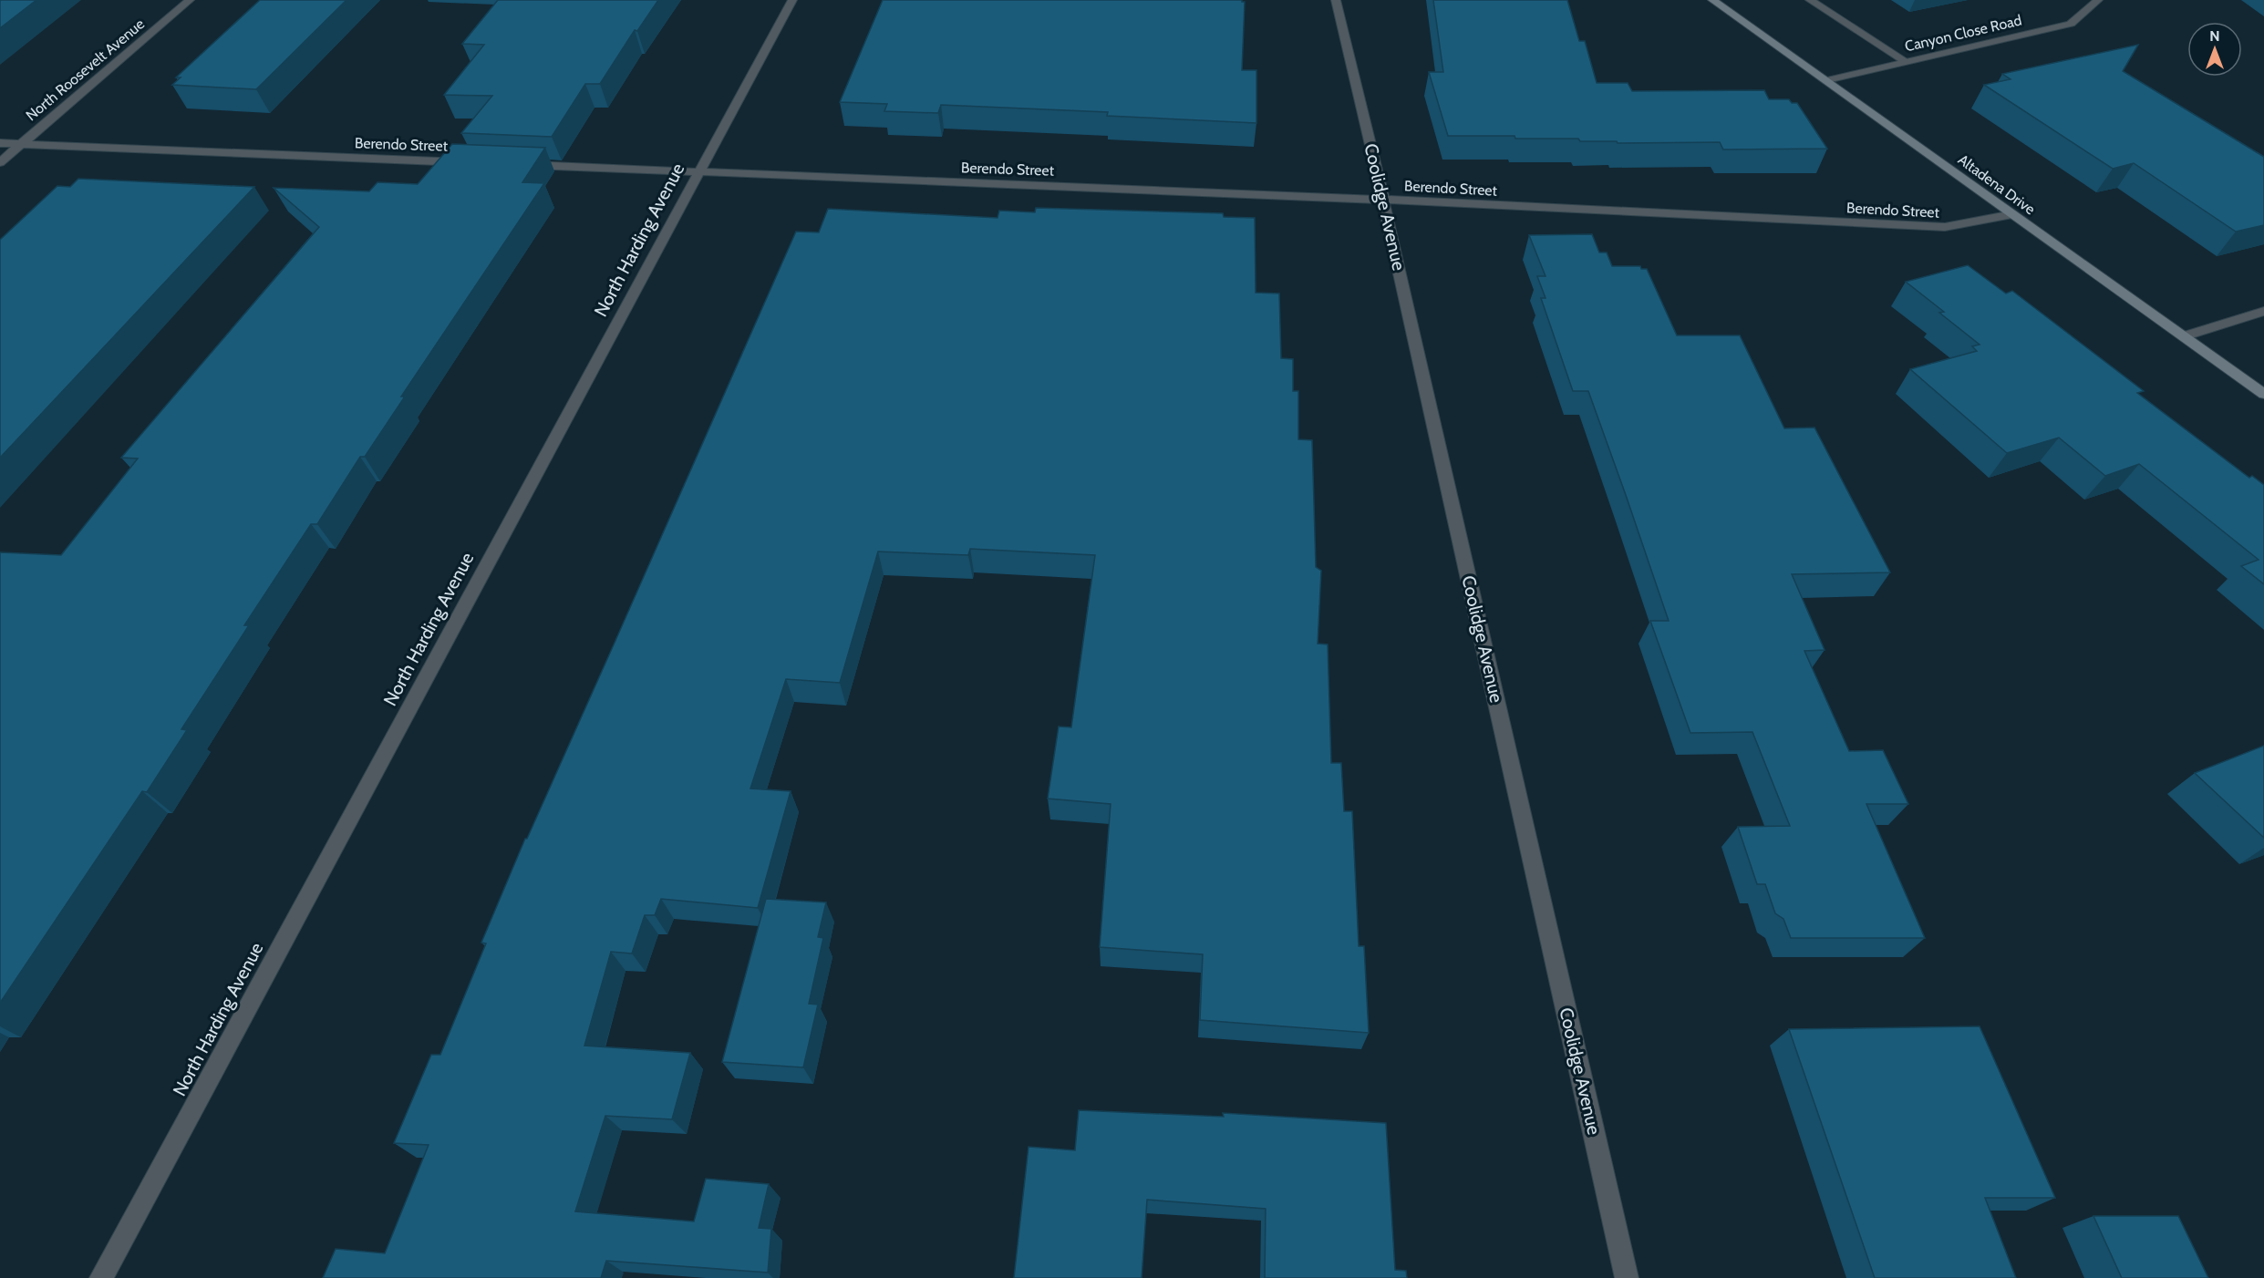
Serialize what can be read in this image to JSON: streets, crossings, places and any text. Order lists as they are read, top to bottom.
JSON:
{
  "streets": {
    "main road": ["Altadena Drive"],
    "street": [
      "Canyon Close Road",
      "North Roosevelt Avenue",
      "Berendo Street",
      "Coolidge Avenue",
      "North Harding Avenue"
    ]
  },
  "crossings": [
    ["Canyon Close Road", "Altadena Drive"],
    ["North Roosevelt Avenue", "Berendo Street"],
    ["Berendo Street", "Altadena Drive"],
    ["Berendo Street", "Coolidge Avenue"],
    ["Berendo Street", "North Harding Avenue"]
  ],
  "north": "top"
}
